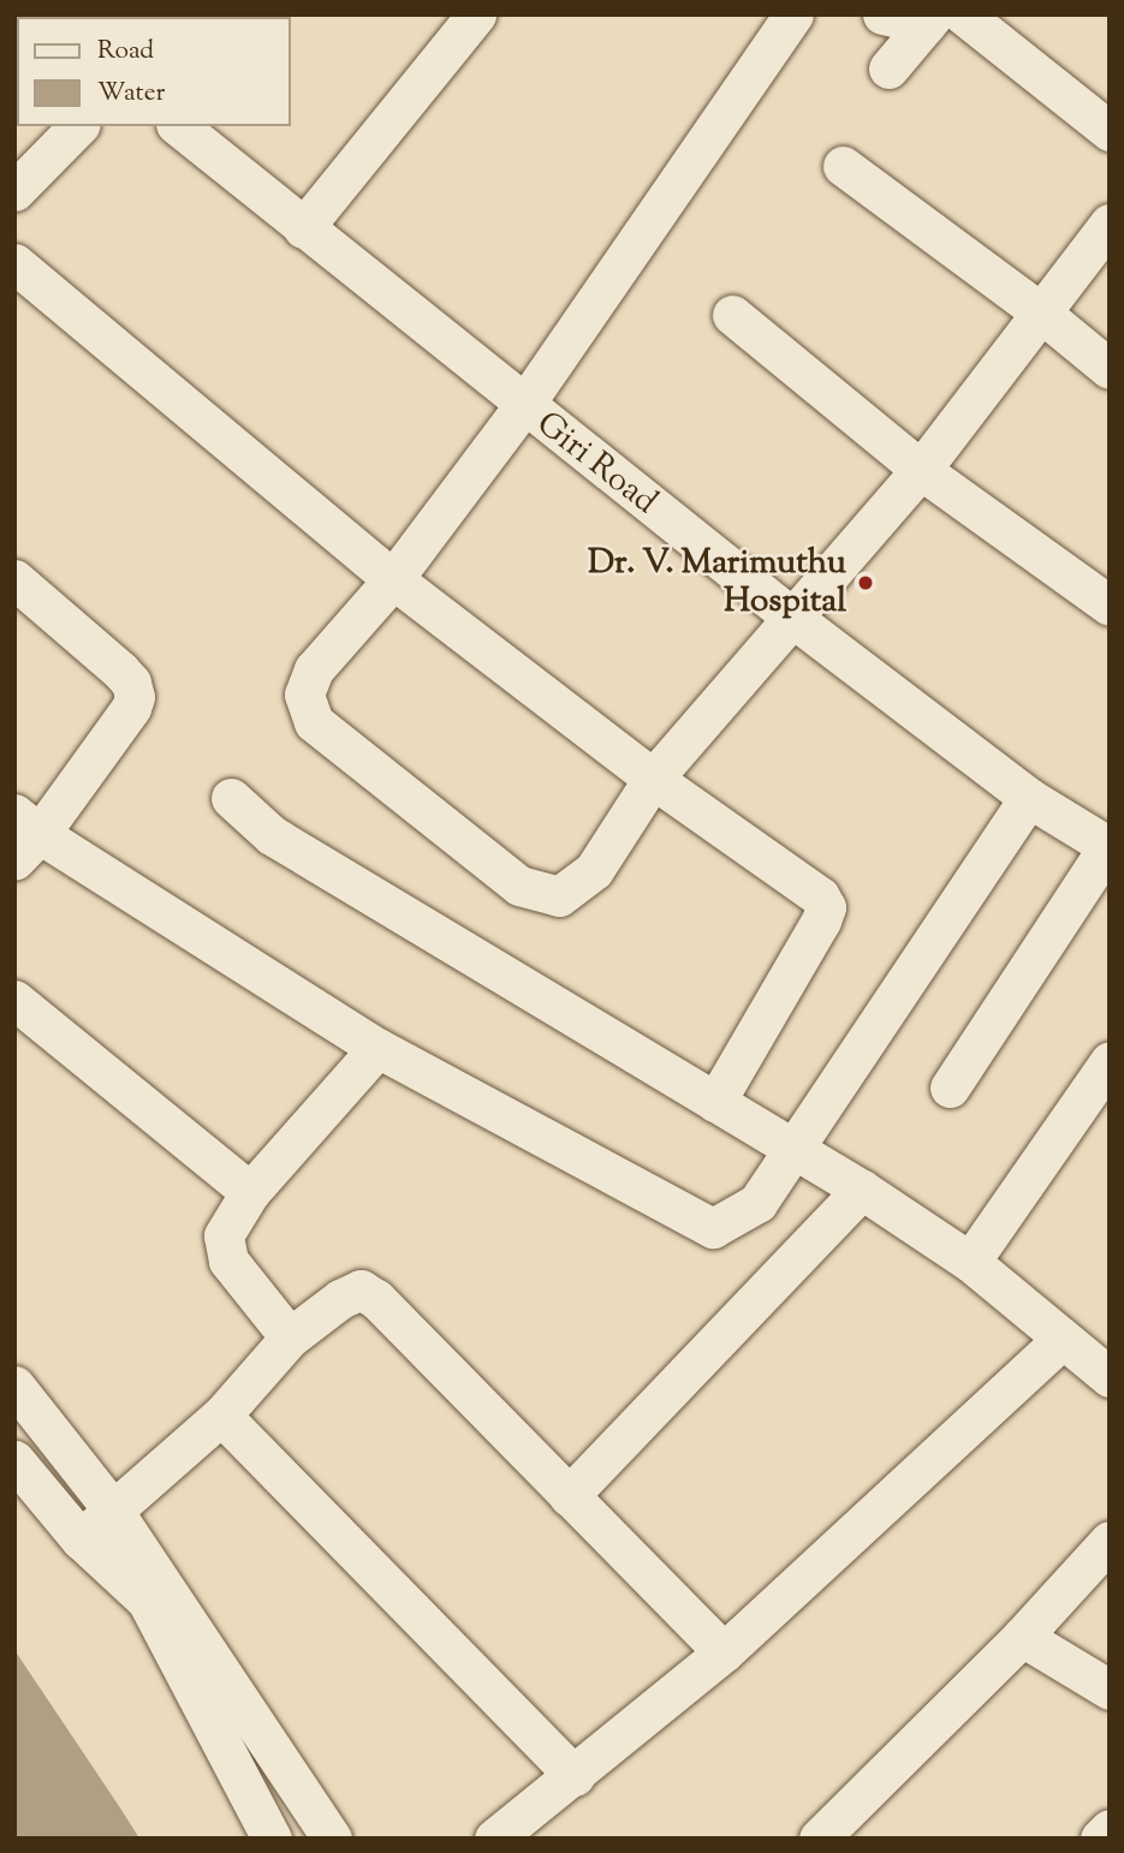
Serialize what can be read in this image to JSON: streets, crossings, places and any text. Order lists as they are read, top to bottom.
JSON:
{
  "streets": {
    "street": ["Giri Road"]
  },
  "places": ["Dr. V. Marimuthu Hospital"],
  "legend": ["Road", "Water"]
}
